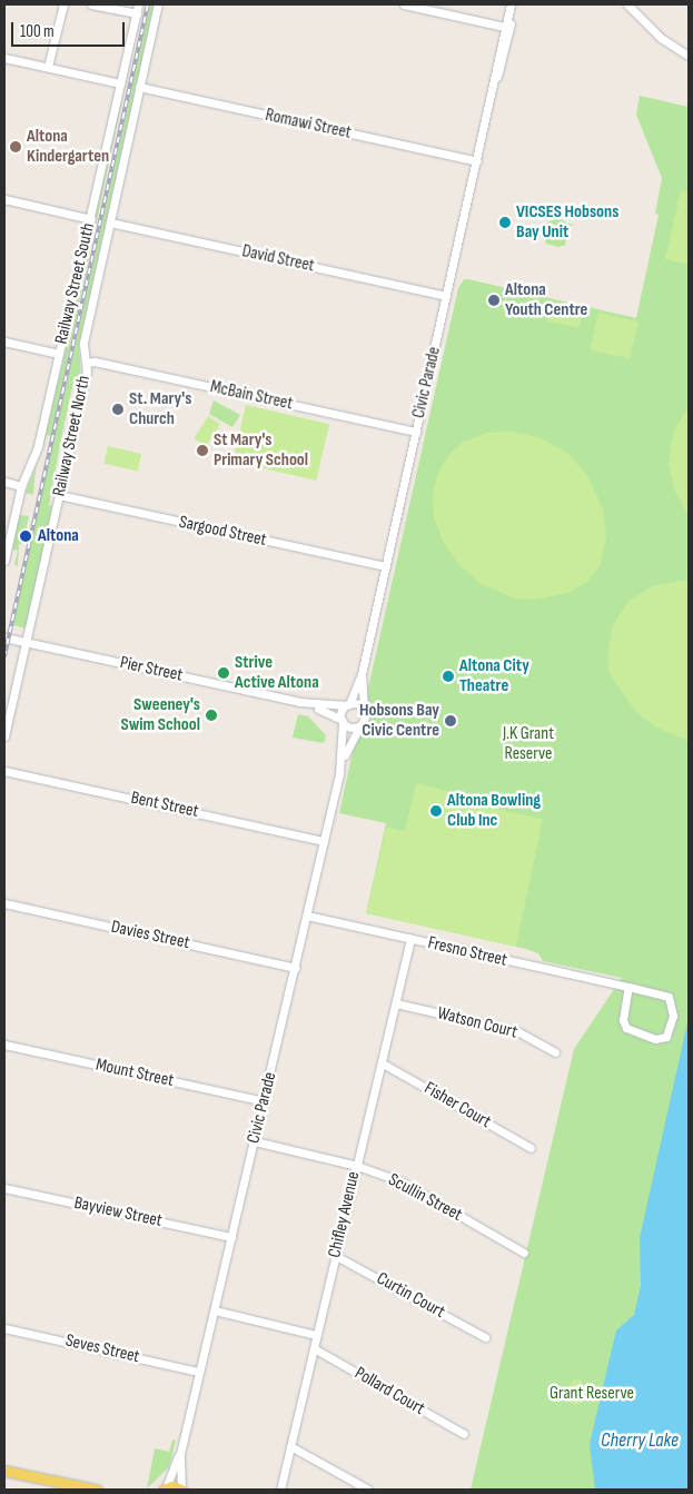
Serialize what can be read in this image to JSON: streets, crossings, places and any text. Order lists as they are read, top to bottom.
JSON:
{
  "streets": {
    "street": [
      "Romawi Street",
      "David Street",
      "Railway Street South",
      "Civic Parade",
      "McBain Street",
      "Railway Street North",
      "Sargood Street",
      "Pier Street",
      "Bent Street",
      "Davies Street",
      "Fresno Street",
      "Watson Court",
      "Mount Street",
      "Fisher Court",
      "Scullin Street",
      "Bayview Street",
      "Chifley Avenue",
      "Curtin Court",
      "Seves Street",
      "Pollard Court"
    ]
  },
  "crossings": [
    ["Romawi Street", "Civic Parade"],
    ["Romawi Street", "Railway Street North"],
    ["David Street", "Civic Parade"],
    ["David Street", "Railway Street North"],
    ["Civic Parade", "McBain Street"],
    ["Civic Parade", "Sargood Street"],
    ["Civic Parade", "Pier Street"],
    ["Civic Parade", "Bent Street"],
    ["Civic Parade", "Davies Street"],
    ["Civic Parade", "Fresno Street"],
    ["Civic Parade", "Mount Street"],
    ["Civic Parade", "Scullin Street"],
    ["Civic Parade", "Bayview Street"],
    ["Civic Parade", "Seves Street"],
    ["McBain Street", "Railway Street North"],
    ["Railway Street North", "Sargood Street"],
    ["Railway Street North", "Pier Street"],
    ["Fresno Street", "Chifley Avenue"],
    ["Watson Court", "Chifley Avenue"],
    ["Fisher Court", "Chifley Avenue"],
    ["Scullin Street", "Chifley Avenue"],
    ["Chifley Avenue", "Curtin Court"],
    ["Chifley Avenue", "Pollard Court"]
  ],
  "water": ["Cherry Lake"],
  "parks": ["J.K Grant Reserve", "Grant Reserve"],
  "places": [
    "Altona Kindergarten",
    "VICSES Hobsons Bay Unit",
    "Altona Youth Centre",
    "St. Mary's Church",
    "St Mary's Primary School",
    "Altona",
    "Strive Active Altona",
    "Altona City Theatre",
    "Sweeney's Swim School",
    "Hobsons Bay Civic Centre",
    "Altona Bowling Club Inc"
  ],
  "scale_bar": "100 m"
}
